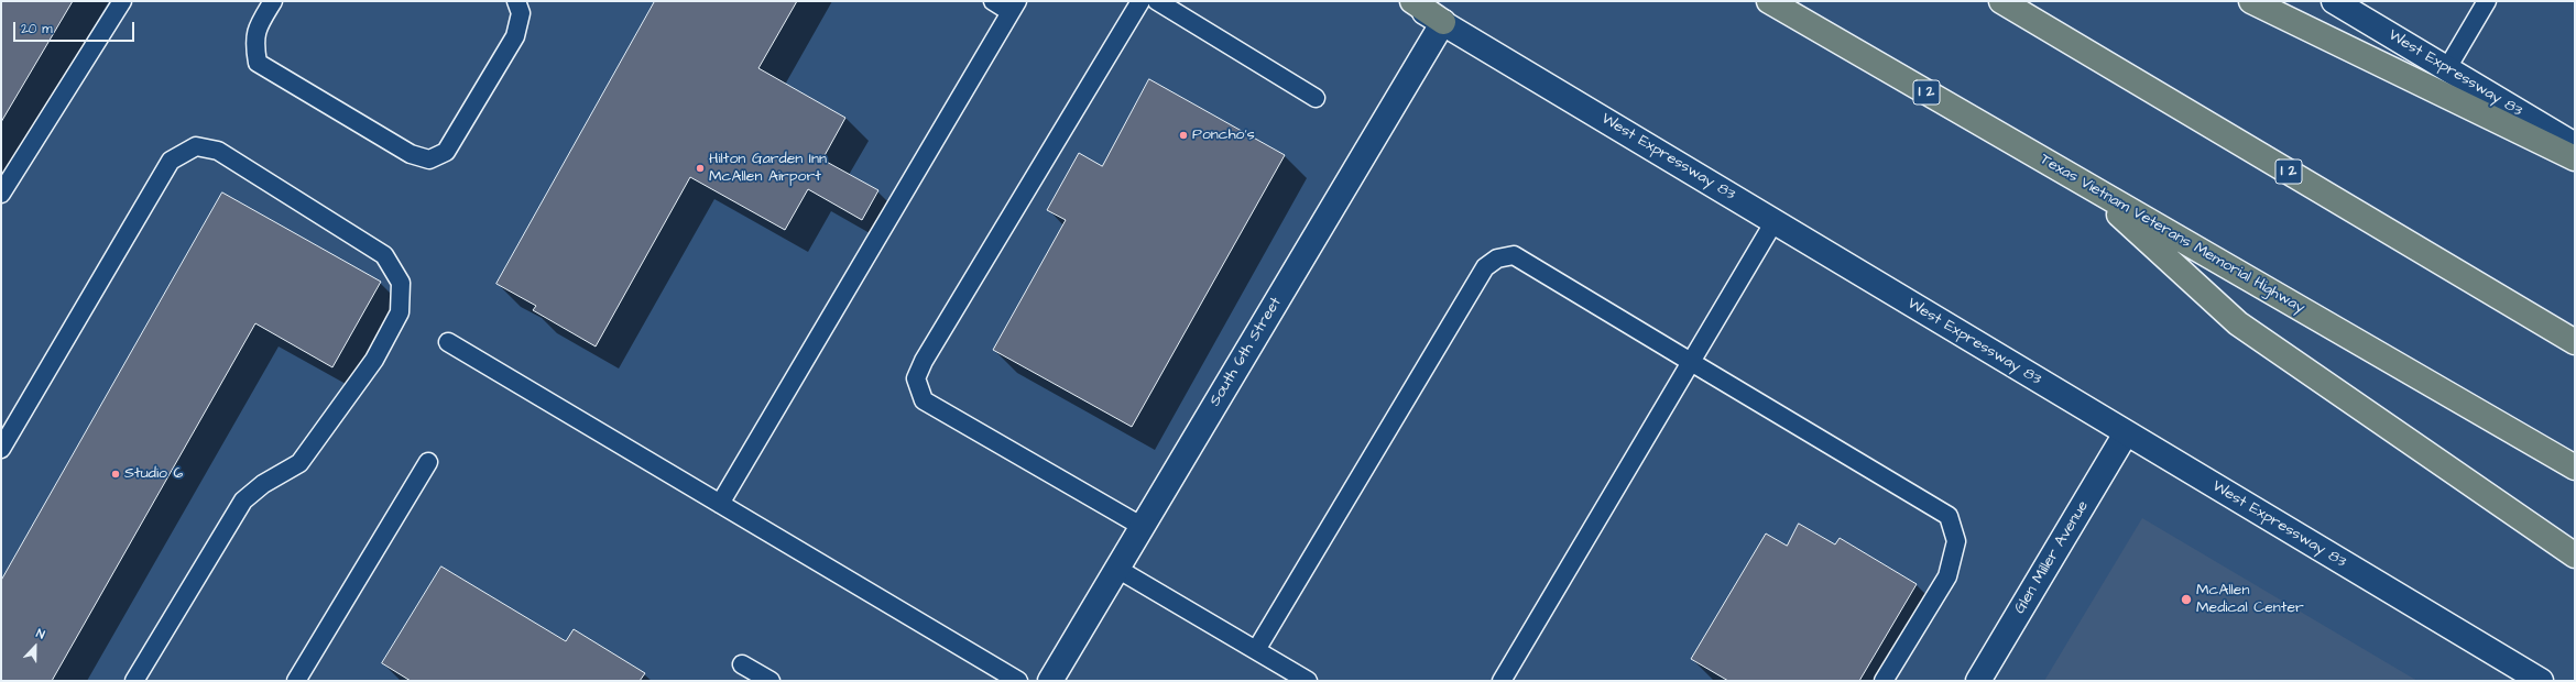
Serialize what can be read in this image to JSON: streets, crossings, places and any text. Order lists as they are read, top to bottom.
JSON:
{
  "streets": {
    "highway": ["I 2", "Texas Vietnam Veterans Memorial Highway"],
    "main road": ["West Expressway 83", "South 6th Street", "Glen Miller Avenue"]
  },
  "crossings": [
    ["West Expressway 83", "South 6th Street"],
    ["West Expressway 83", "Glen Miller Avenue"]
  ],
  "places": [
    "Poncho's",
    "Hilton Garden Inn McAllen Airport",
    "Studio 6",
    "McAllen Medical Center"
  ],
  "scale_bar": "20 m",
  "north": "top"
}
